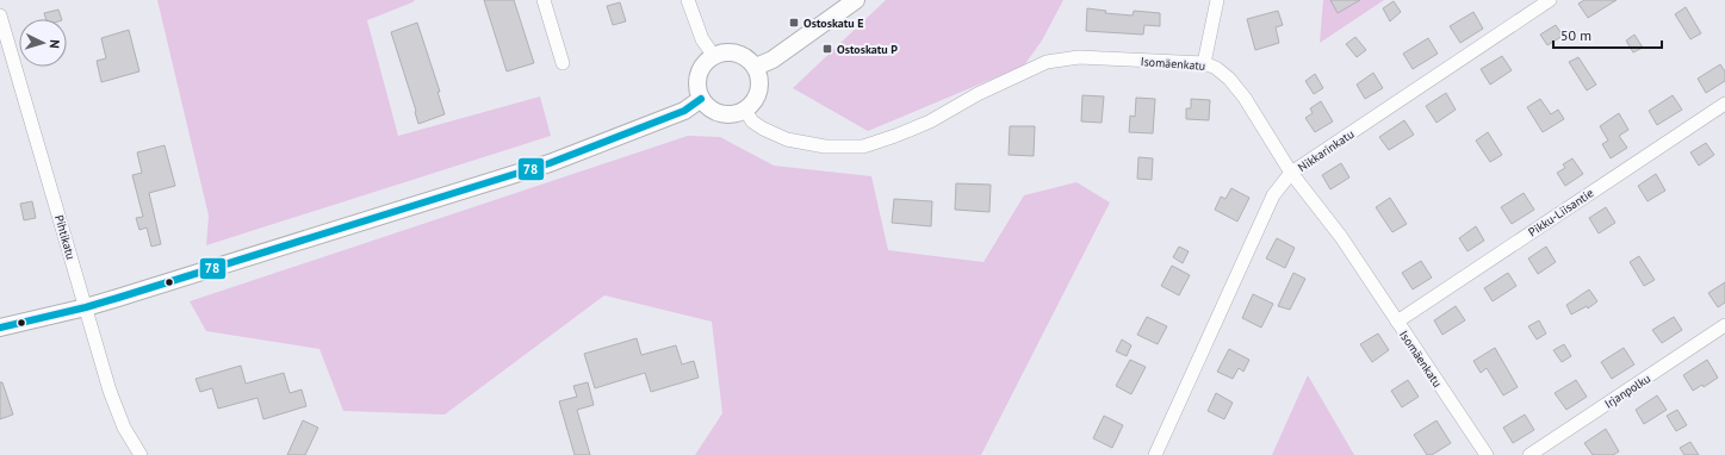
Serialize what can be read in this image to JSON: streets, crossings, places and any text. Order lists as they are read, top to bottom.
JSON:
{
  "streets": {
    "street": [
      "Isomäenkatu",
      "Nikkarinkatu",
      "Pikku-Liisantie",
      "Pihtikatu",
      "Irjanpolku"
    ]
  },
  "crossings": [
    ["Isomäenkatu", "Nikkarinkatu"],
    ["Isomäenkatu", "Pikku-Liisantie"]
  ],
  "places": {
    "transit": ["Ostoskatu E", "Ostoskatu P"]
  },
  "lines": ["transit line 78"],
  "scale_bar": "50 m",
  "north": "right"
}
